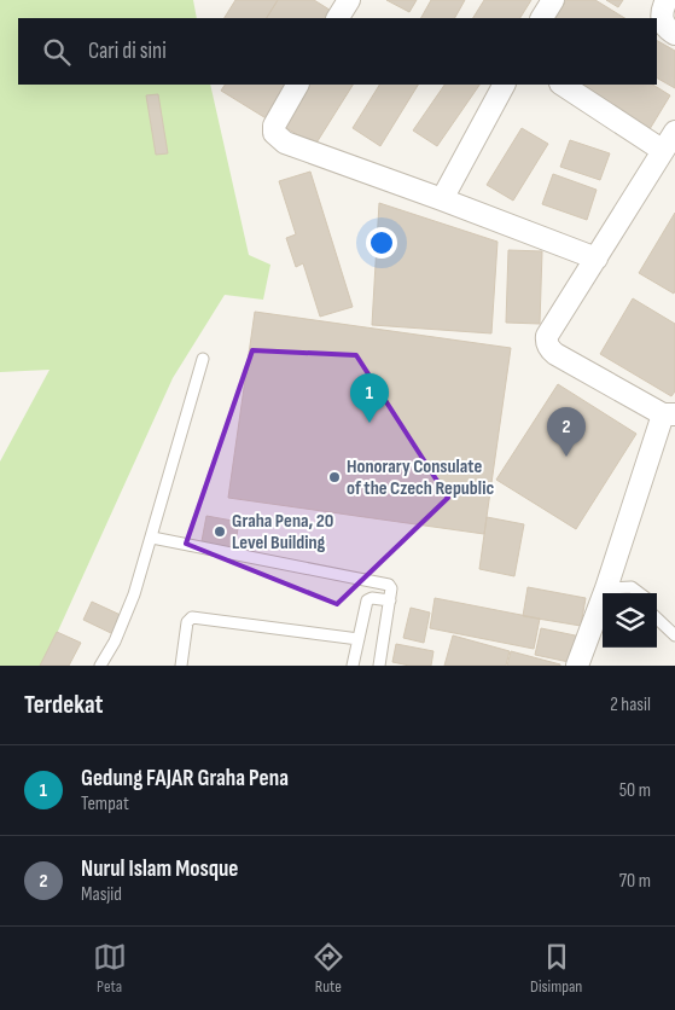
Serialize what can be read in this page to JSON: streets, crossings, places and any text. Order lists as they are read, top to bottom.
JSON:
{
  "places": ["Honorary Consulate of the Czech Republic", "Graha Pena, 20 Level Building"],
  "page": {
    "search": "Cari di sini",
    "pins": ["1", "2"],
    "heading": ["Terdekat", "2 hasil"],
    "list": [
      {
        "mark": "1",
        "name": "Gedung FAJAR Graha Pena",
        "note": "Tempat",
        "value": "50 m"
      },
      {
        "mark": "2",
        "name": "Nurul Islam Mosque",
        "note": "Masjid",
        "value": "70 m"
      }
    ],
    "nav": ["Peta", "Rute", "Disimpan"]
  }
}
